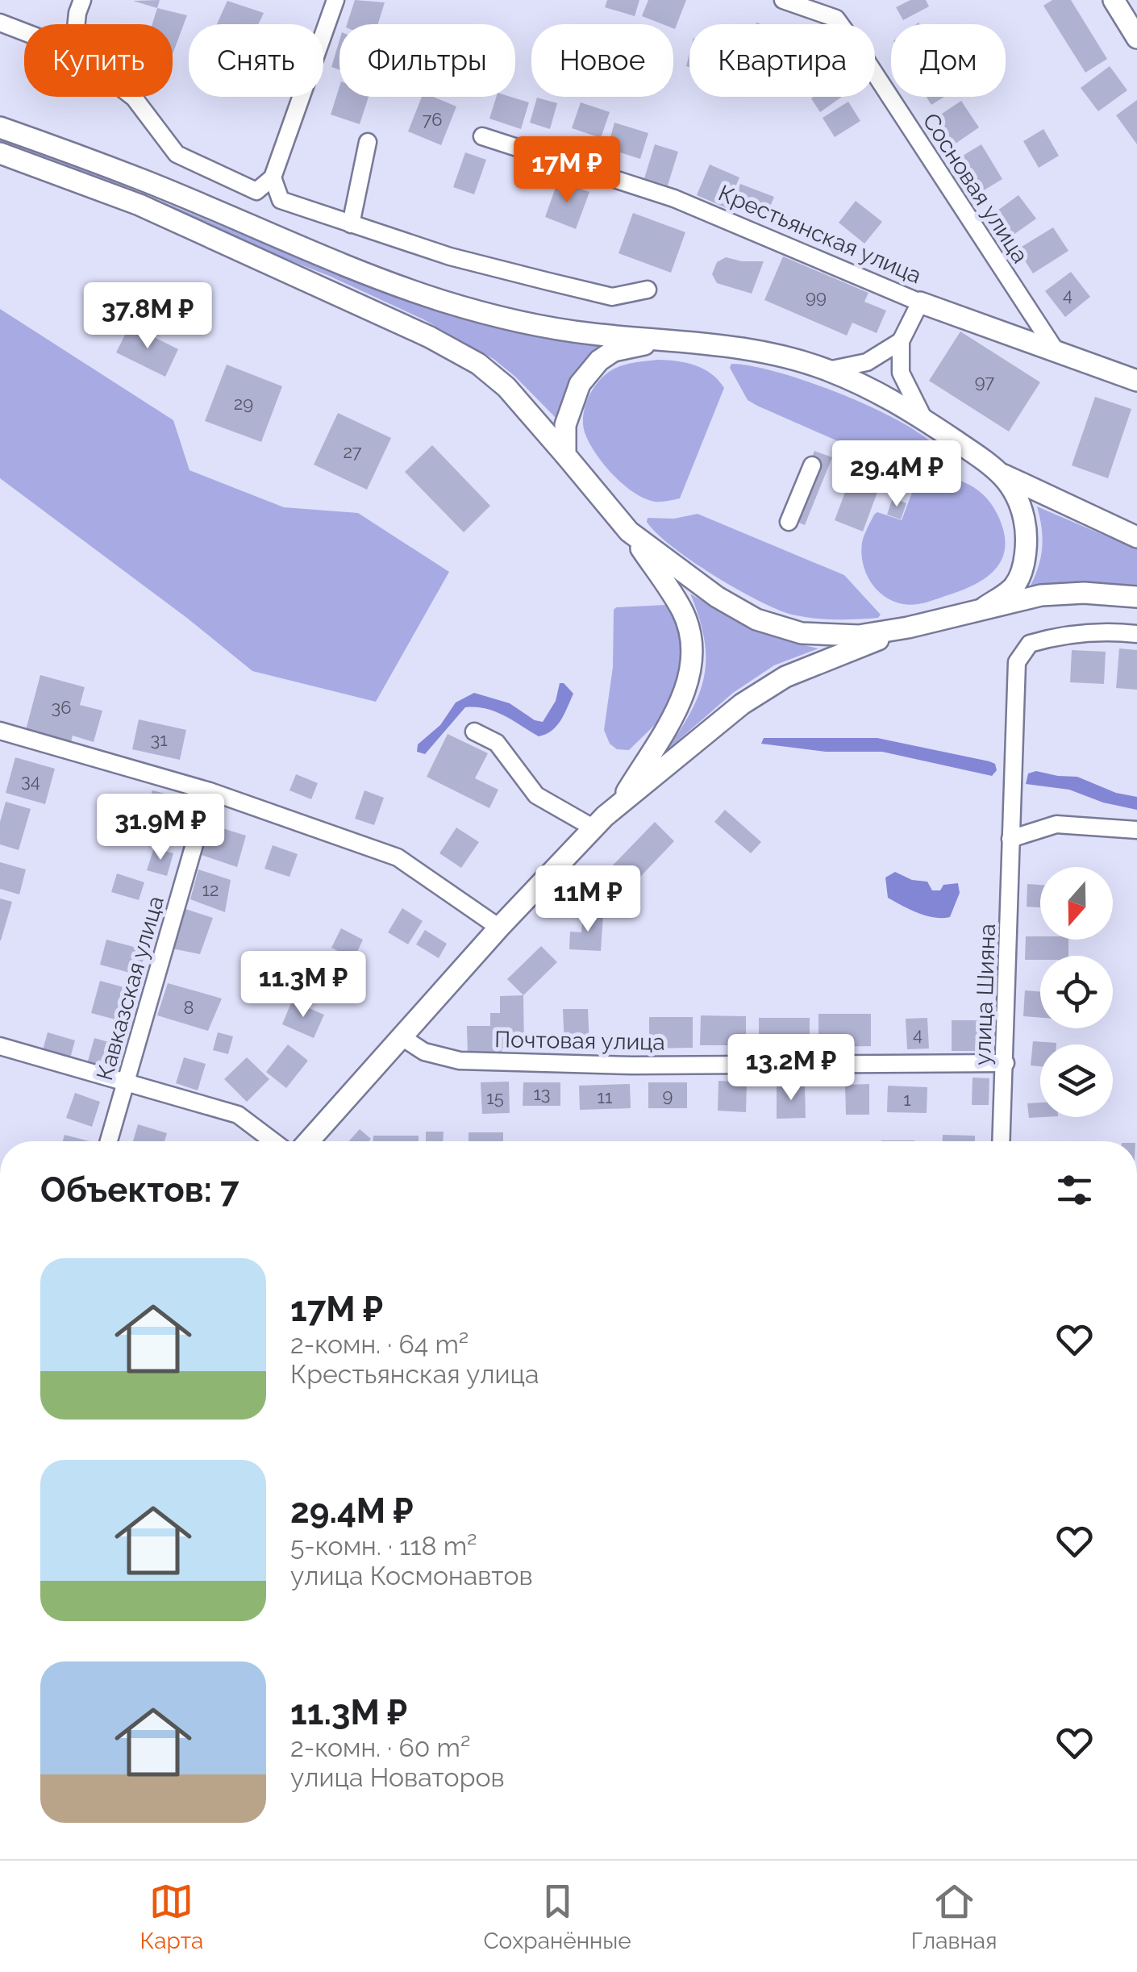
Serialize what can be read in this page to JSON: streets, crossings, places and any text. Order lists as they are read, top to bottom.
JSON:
{
  "streets": {
    "main road": ["Крестьянская улица"],
    "street": [
      "Сосновая улица",
      "Кавказская улица",
      "улица Шияна",
      "Почтовая улица"
    ]
  },
  "crossings": [
    ["Сосновая улица", "Крестьянская улица"],
    ["улица Шияна", "Почтовая улица"]
  ],
  "house_numbers": [
    "76",
    "4",
    "99",
    "97",
    "29",
    "27",
    "36",
    "31",
    "34",
    "12",
    "8",
    "4",
    "13",
    "9",
    "11",
    "15",
    "1"
  ],
  "north": "bottom",
  "page": {
    "chip": [
      "Купить",
      "Снять",
      "Фильтры",
      "Новое",
      "Квартира",
      "Дом"
    ],
    "price": [
      "17M ₽",
      "37.8M ₽",
      "29.4M ₽",
      "31.9M ₽",
      "11M ₽",
      "11.3M ₽",
      "13.2M ₽"
    ],
    "heading": "Объектов: 7",
    "list": [
      {
        "name": "17M ₽",
        "note": "2-комн. · 64 m² · Крестьянская улица"
      },
      {
        "name": "29.4M ₽",
        "note": "5-комн. · 118 m² · улица Космонавтов"
      },
      {
        "name": "11.3M ₽",
        "note": "2-комн. · 60 m² · улица Новаторов"
      }
    ],
    "tabs": ["Карта", "Сохранённые", "Главная"]
  }
}
